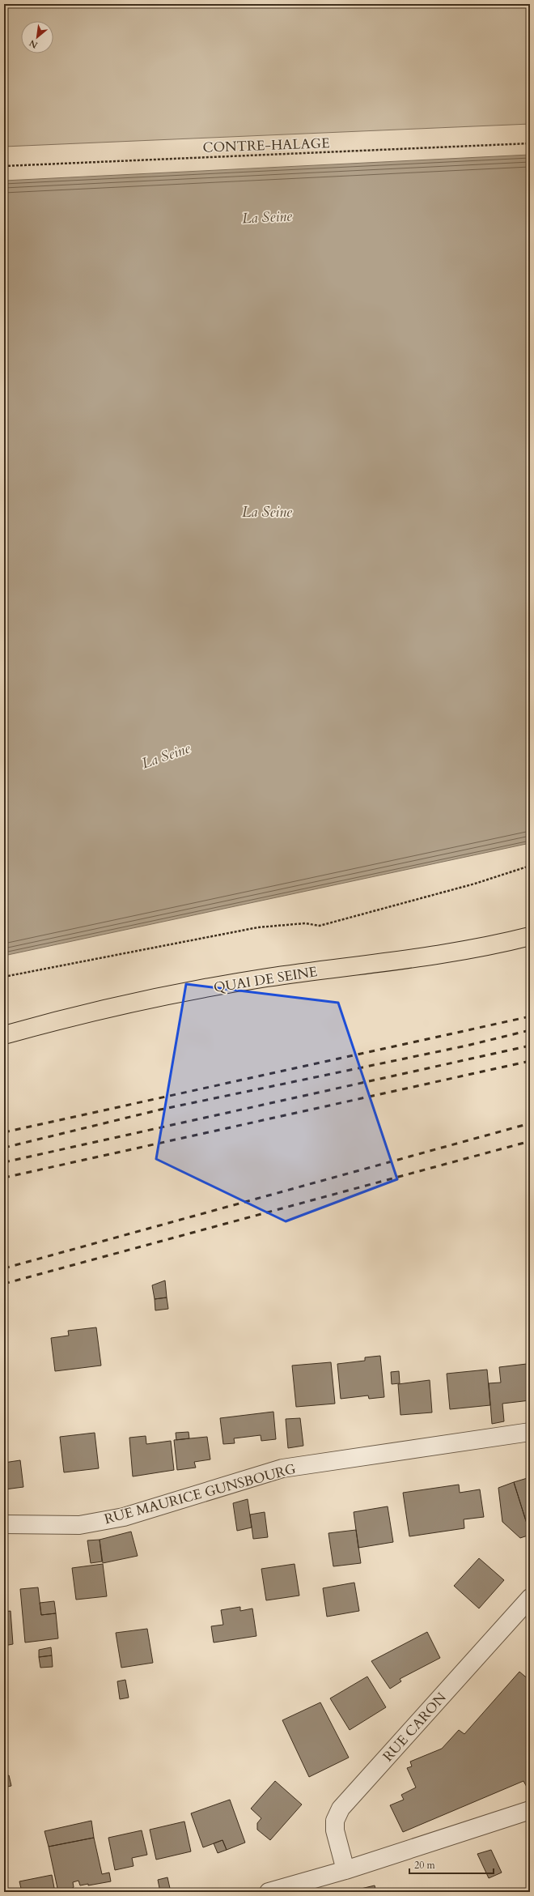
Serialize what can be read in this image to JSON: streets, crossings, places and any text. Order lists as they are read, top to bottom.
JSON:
{
  "streets": {
    "main road": ["QUAI DE SEINE"],
    "street": ["RUE MAURICE GUNSBOURG", "RUE CARON"],
    "path": ["CONTRE-HALAGE"]
  },
  "water": ["La Seine"],
  "scale_bar": "20 m",
  "north": "bottom left"
}
